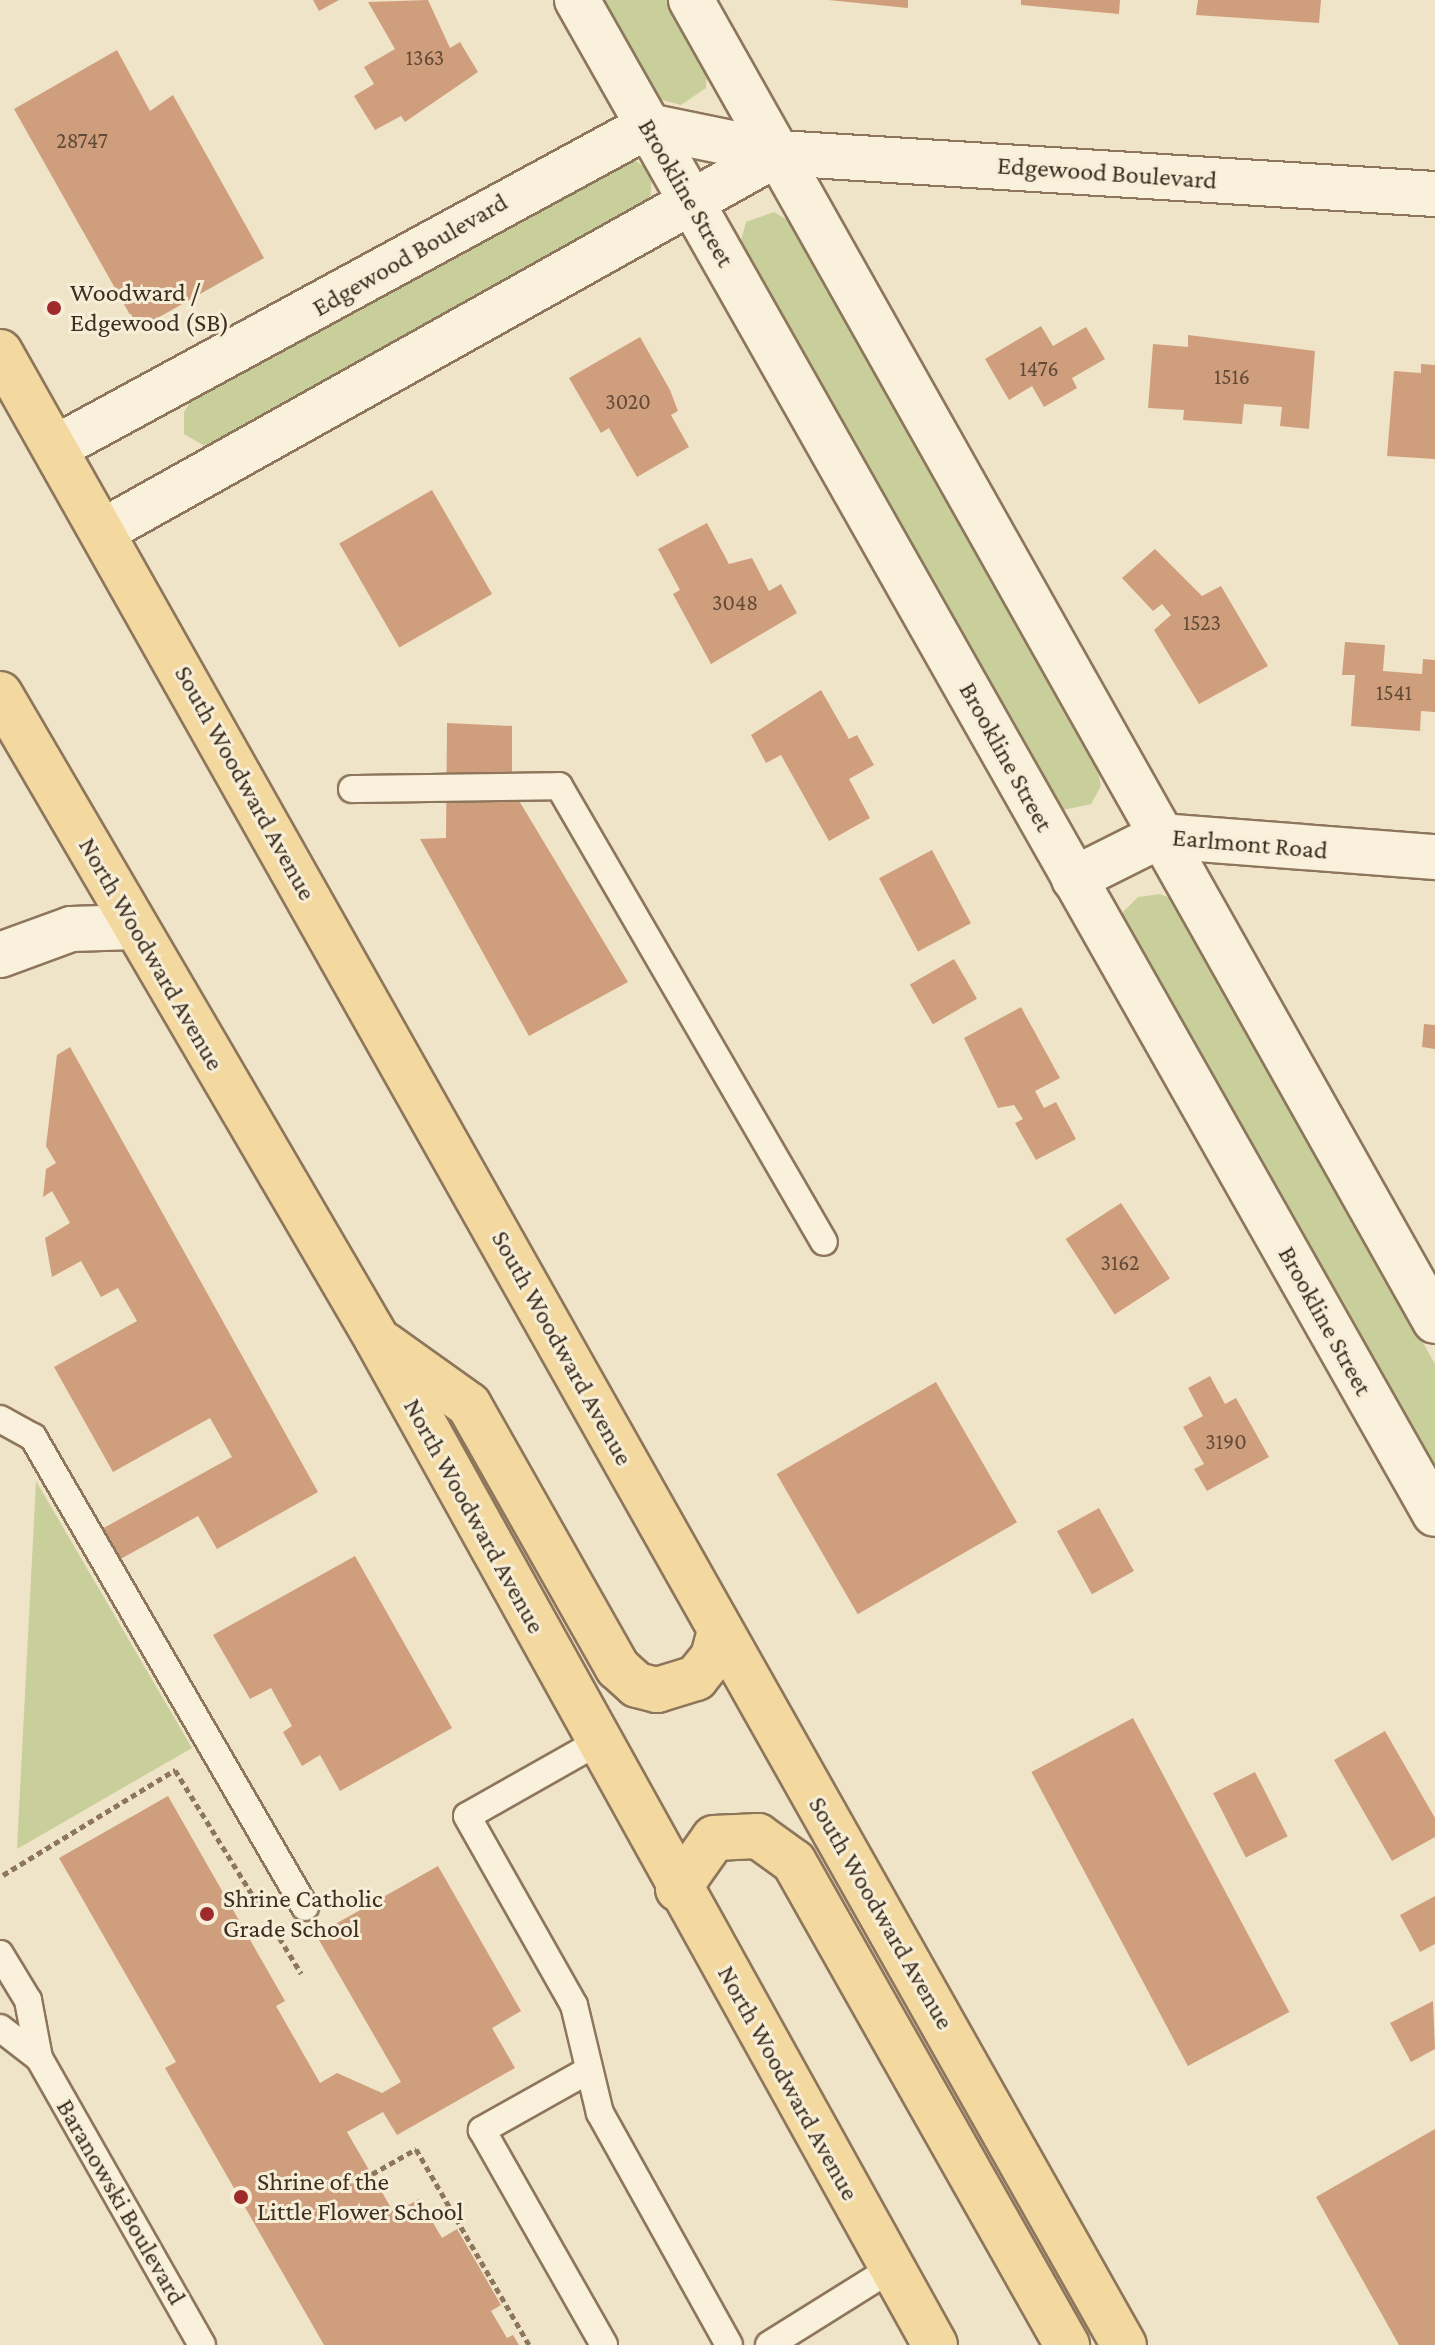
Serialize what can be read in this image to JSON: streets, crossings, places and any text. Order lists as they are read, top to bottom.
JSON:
{
  "streets": {
    "main road": ["South Woodward Avenue", "North Woodward Avenue"],
    "street": ["Edgewood Boulevard", "Brookline Street", "Earlmont Road"],
    "lane": ["Baranowski Boulevard"]
  },
  "crossings": [
    ["Edgewood Boulevard", "Brookline Street"],
    ["Edgewood Boulevard", "South Woodward Avenue"],
    ["Brookline Street", "Earlmont Road"]
  ],
  "places": ["Woodward / Edgewood (SB)", "Shrine Catholic Grade School", "Shrine of the Little Flower School"],
  "house_numbers": [
    "1363",
    "28747",
    "1476",
    "1516",
    "3020",
    "3048",
    "1523",
    "1541",
    "3162",
    "3190"
  ]
}
